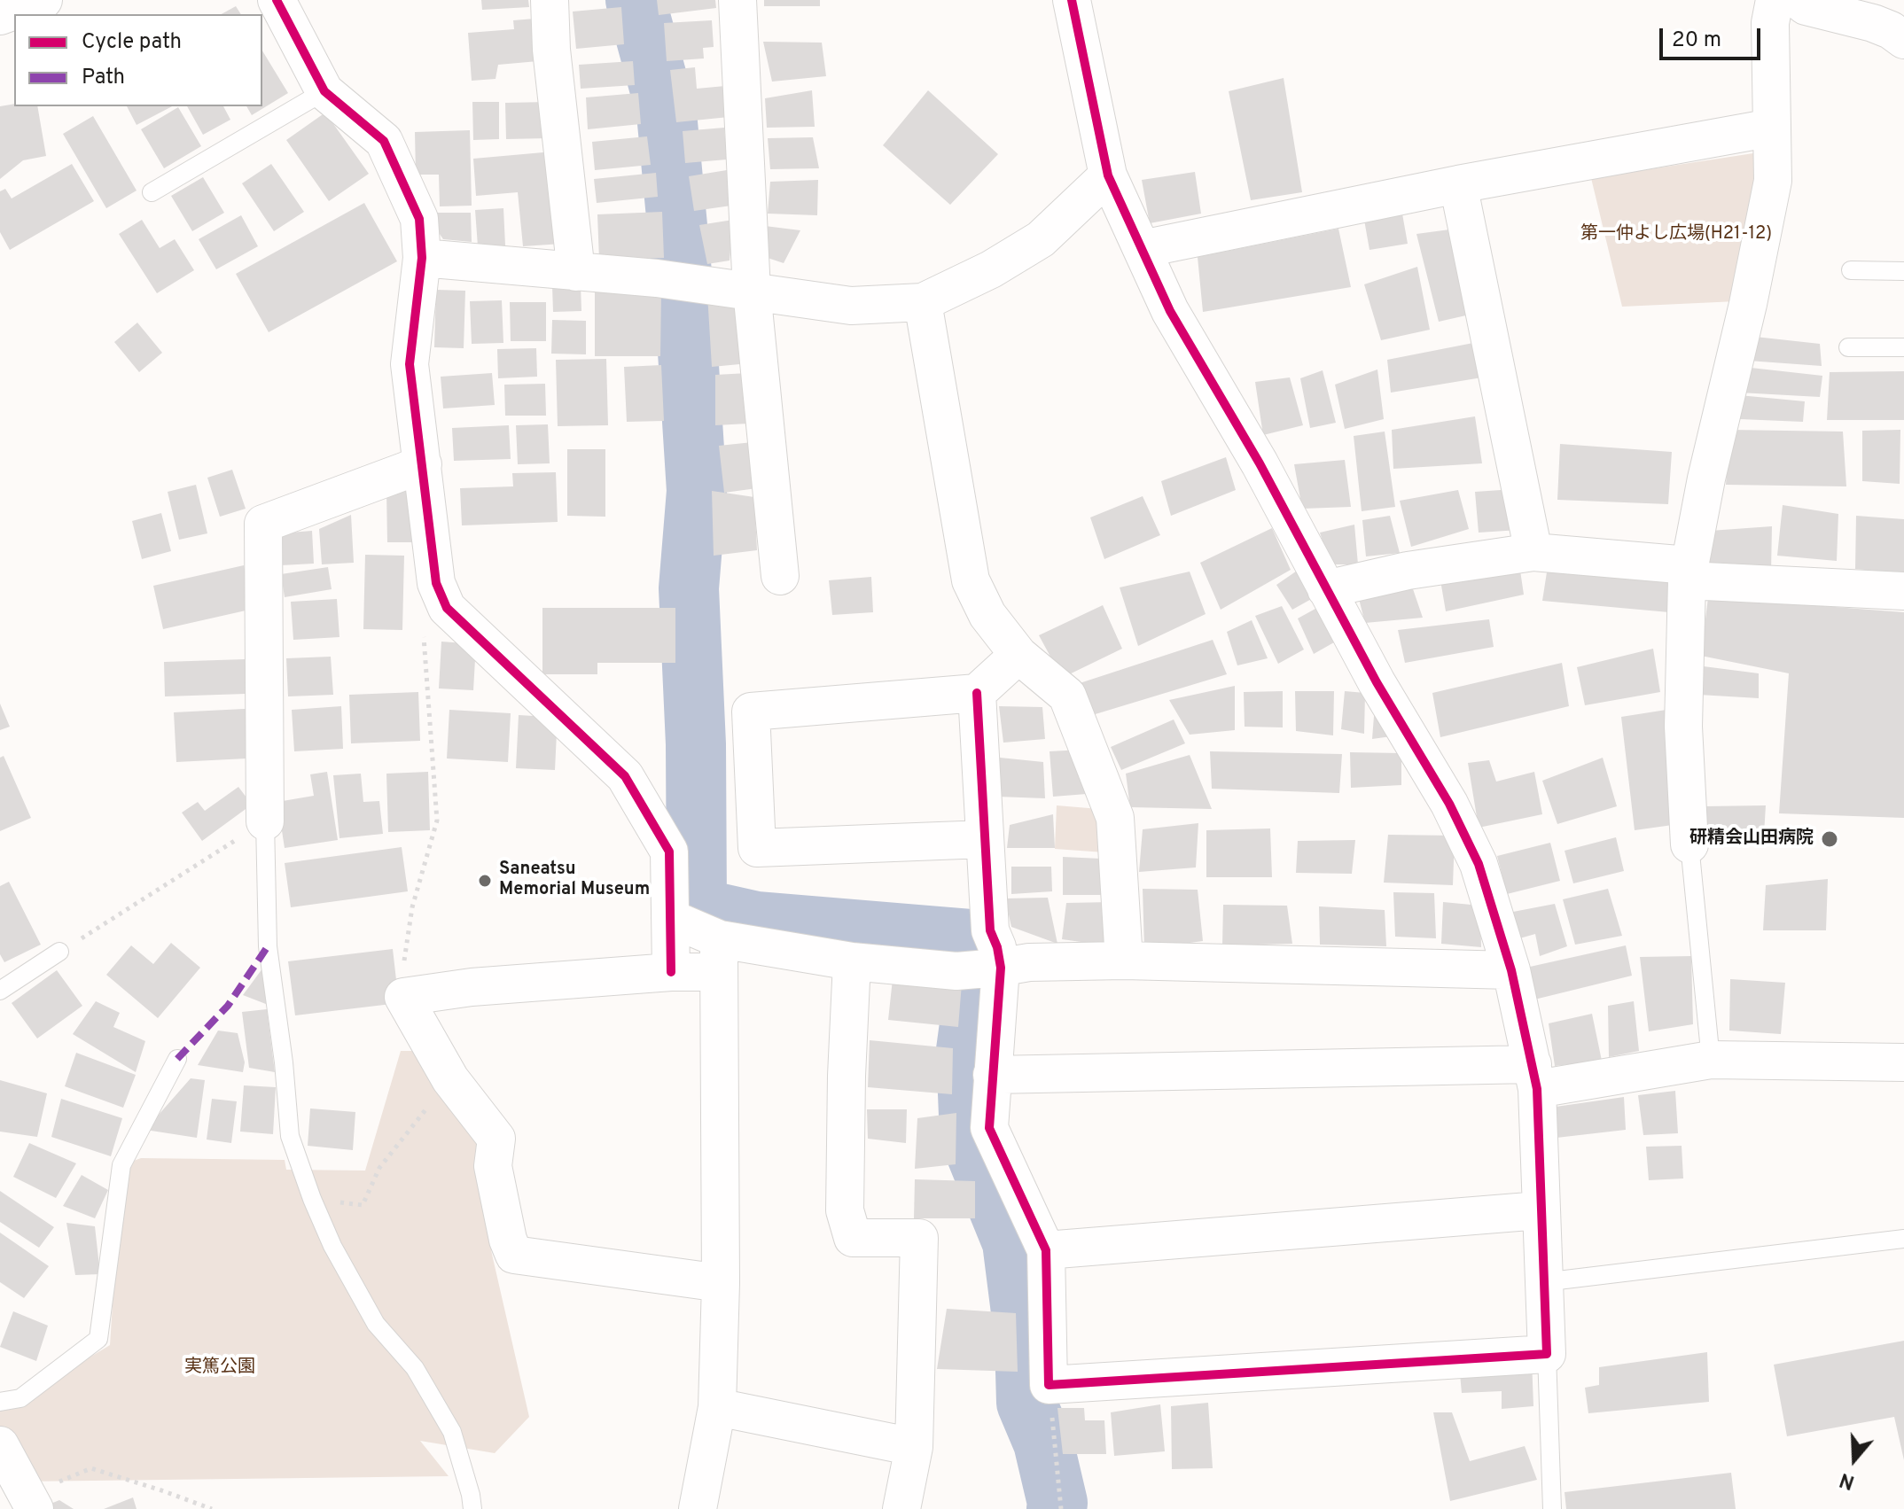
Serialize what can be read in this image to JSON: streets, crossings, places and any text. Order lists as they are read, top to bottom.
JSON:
{
  "parks": ["第一仲よし広場(H21-12)", "実篤公園"],
  "places": ["研精会山田病院", "Saneatsu Memorial Museum"],
  "legend": ["Cycle path", "Path"],
  "scale_bar": "20 m",
  "north": "bottom"
}
